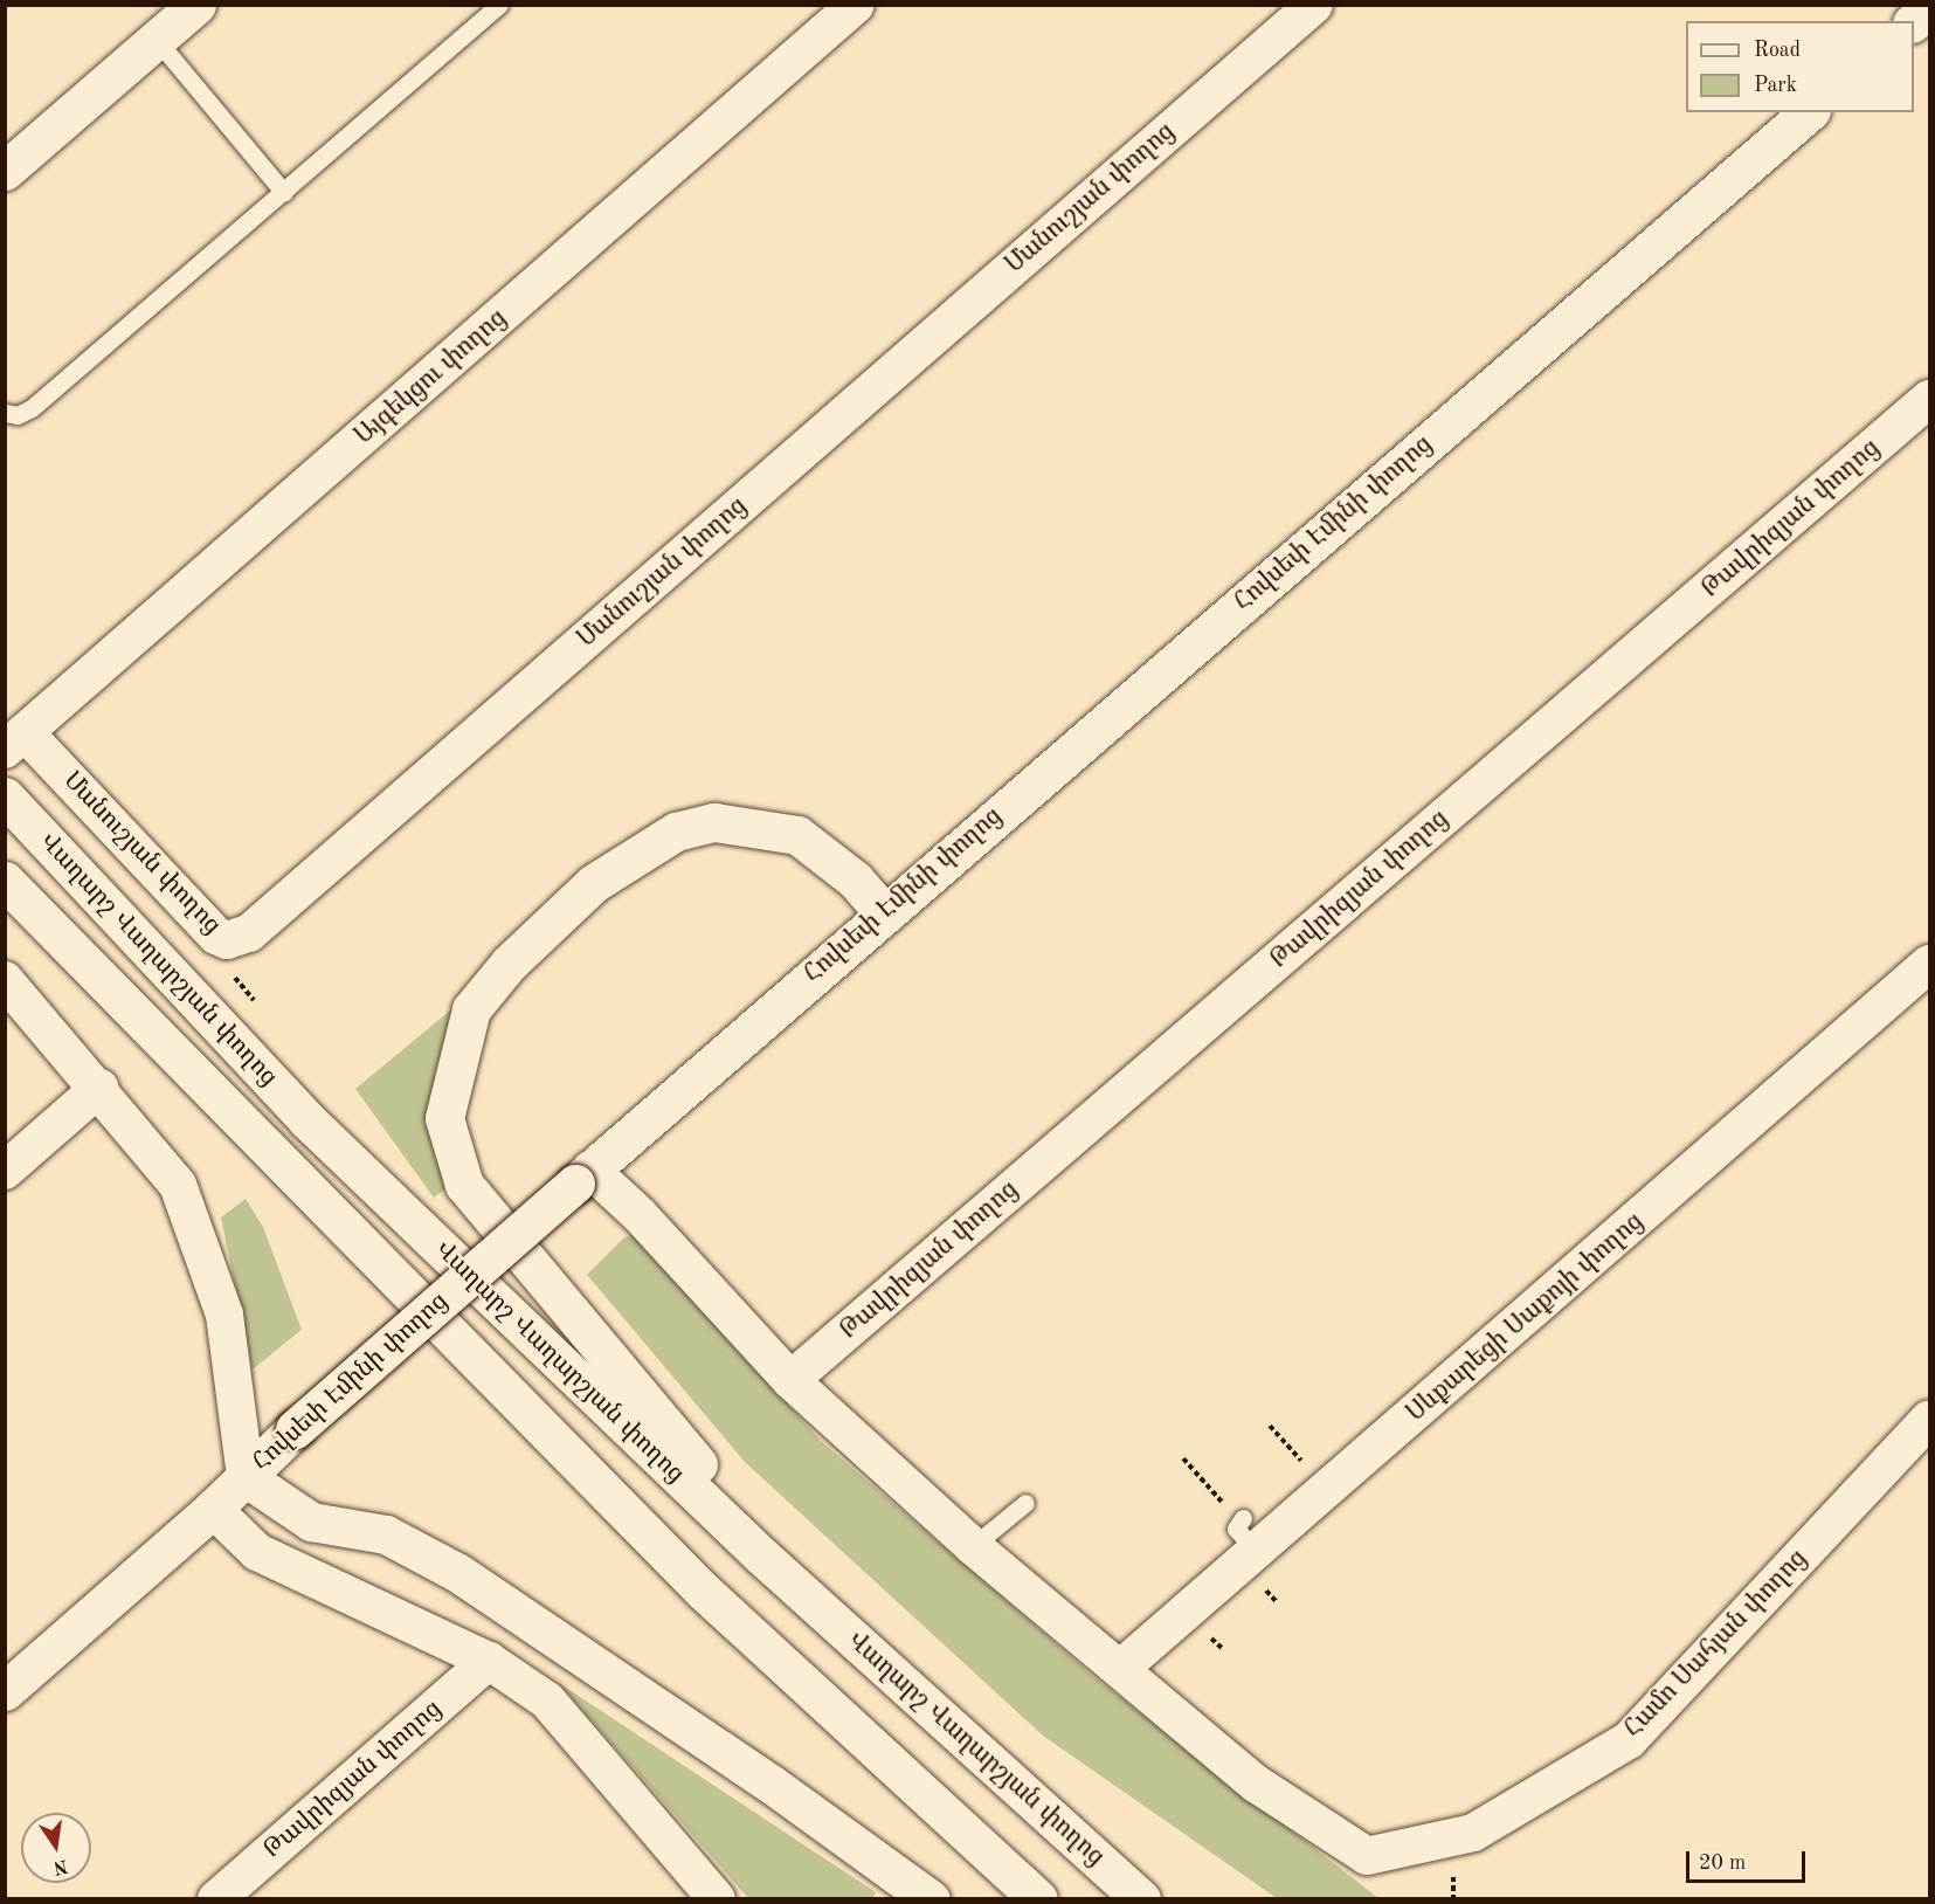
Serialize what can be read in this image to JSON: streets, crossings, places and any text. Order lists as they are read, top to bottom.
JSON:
{
  "streets": {
    "main road": ["Հովսեփ Էմինի փողոց", "Վաղարշ Վաղարշյան փողոց"],
    "street": [
      "Մանուշյան փողոց",
      "Այգեկցու փողոց",
      "Թավրիզյան փողոց",
      "Սևքարեցի Սաքոյի փողոց",
      "Համո Սահյան փողոց"
    ]
  },
  "crossings": [
    ["Մանուշյան փողոց", "Այգեկցու փողոց"],
    ["Թավրիզյան փողոց", "Համո Սահյան փողոց"],
    ["Հովսեփ Էմինի փողոց", "Համո Սահյան փողոց"],
    ["Սևքարեցի Սաքոյի փողոց", "Համո Սահյան փողոց"]
  ],
  "legend": ["Road", "Park"],
  "scale_bar": "20 m",
  "north": "bottom"
}
